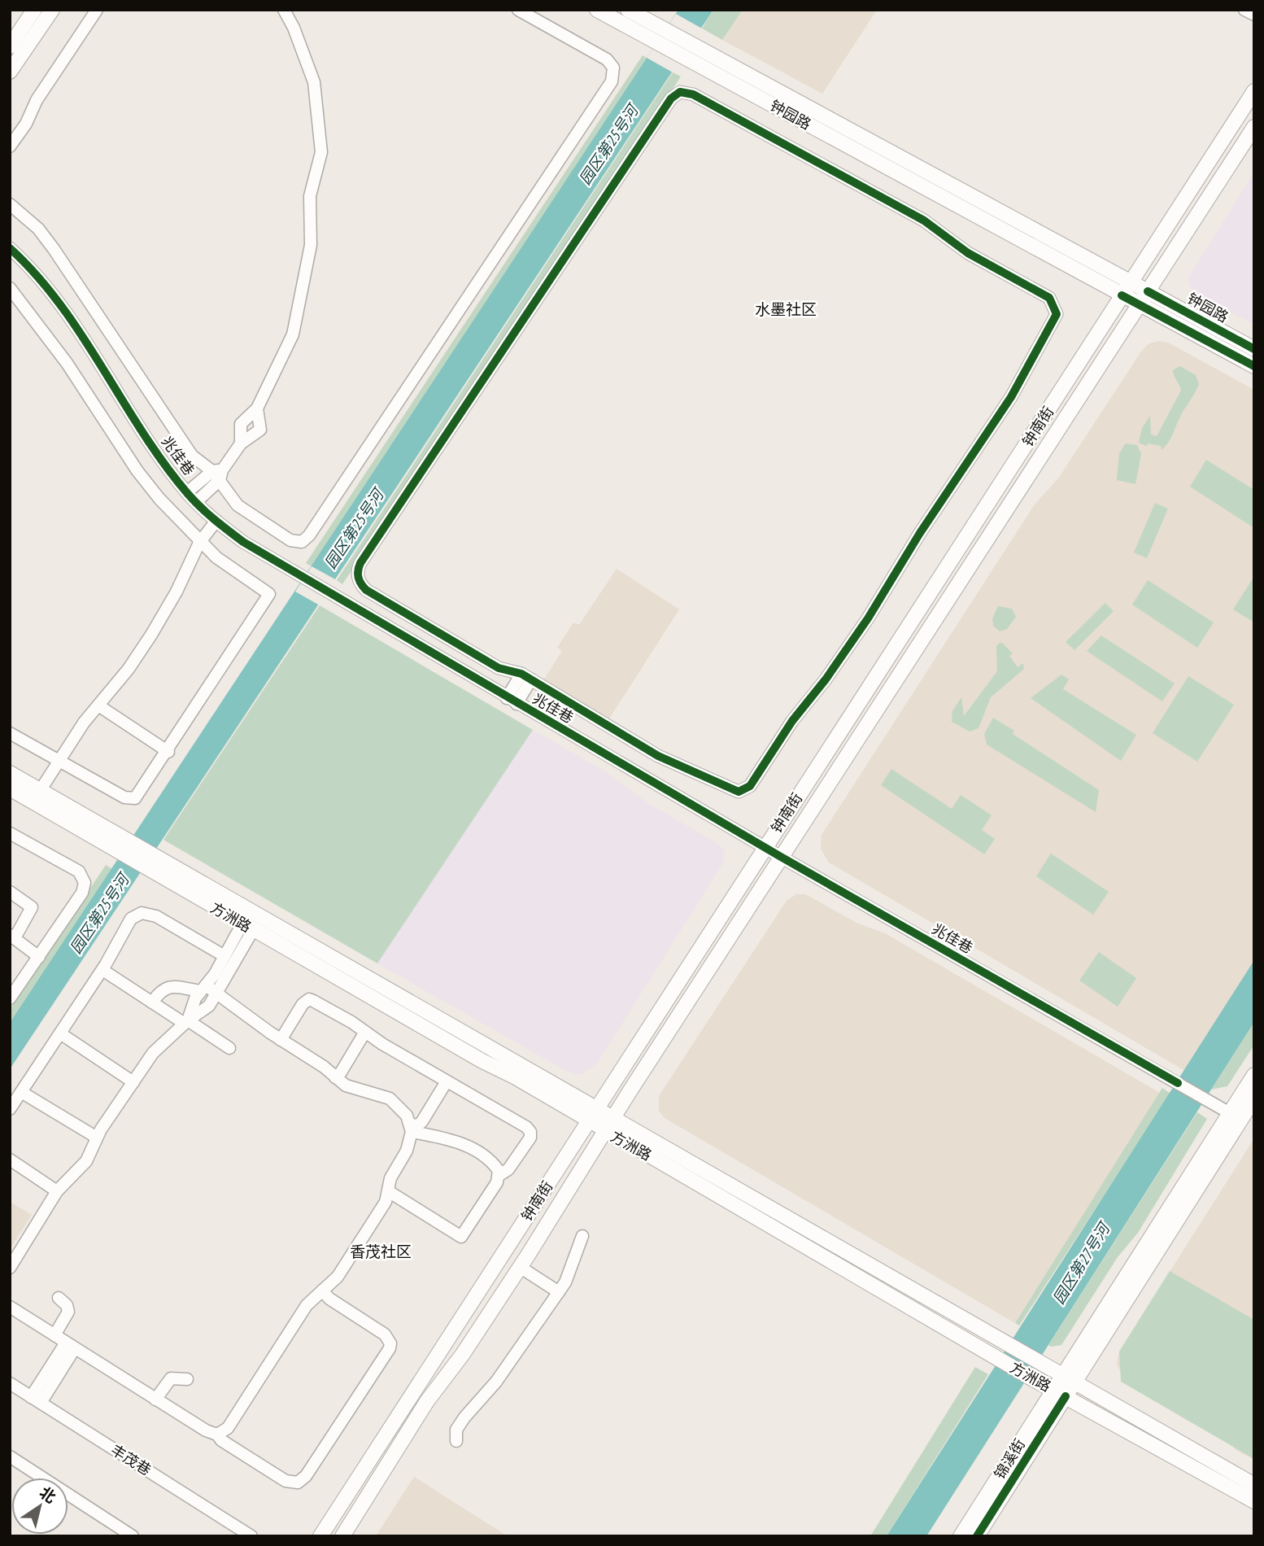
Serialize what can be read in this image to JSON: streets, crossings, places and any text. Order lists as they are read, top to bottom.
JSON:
{
  "streets": {
    "main road": [
      "钟园路",
      "钟南街",
      "方洲路",
      "锦溪街"
    ],
    "street": ["兆佳巷", "丰茂巷"]
  },
  "crossings": [
    ["钟园路", "钟南街"],
    ["钟南街", "兆佳巷"],
    ["钟南街", "方洲路"],
    ["兆佳巷", "锦溪街"],
    ["方洲路", "锦溪街"]
  ],
  "districts": ["水墨社区", "香茂社区"],
  "water": ["园区第25号河", "园区第27号河"],
  "north": "top right"
}
